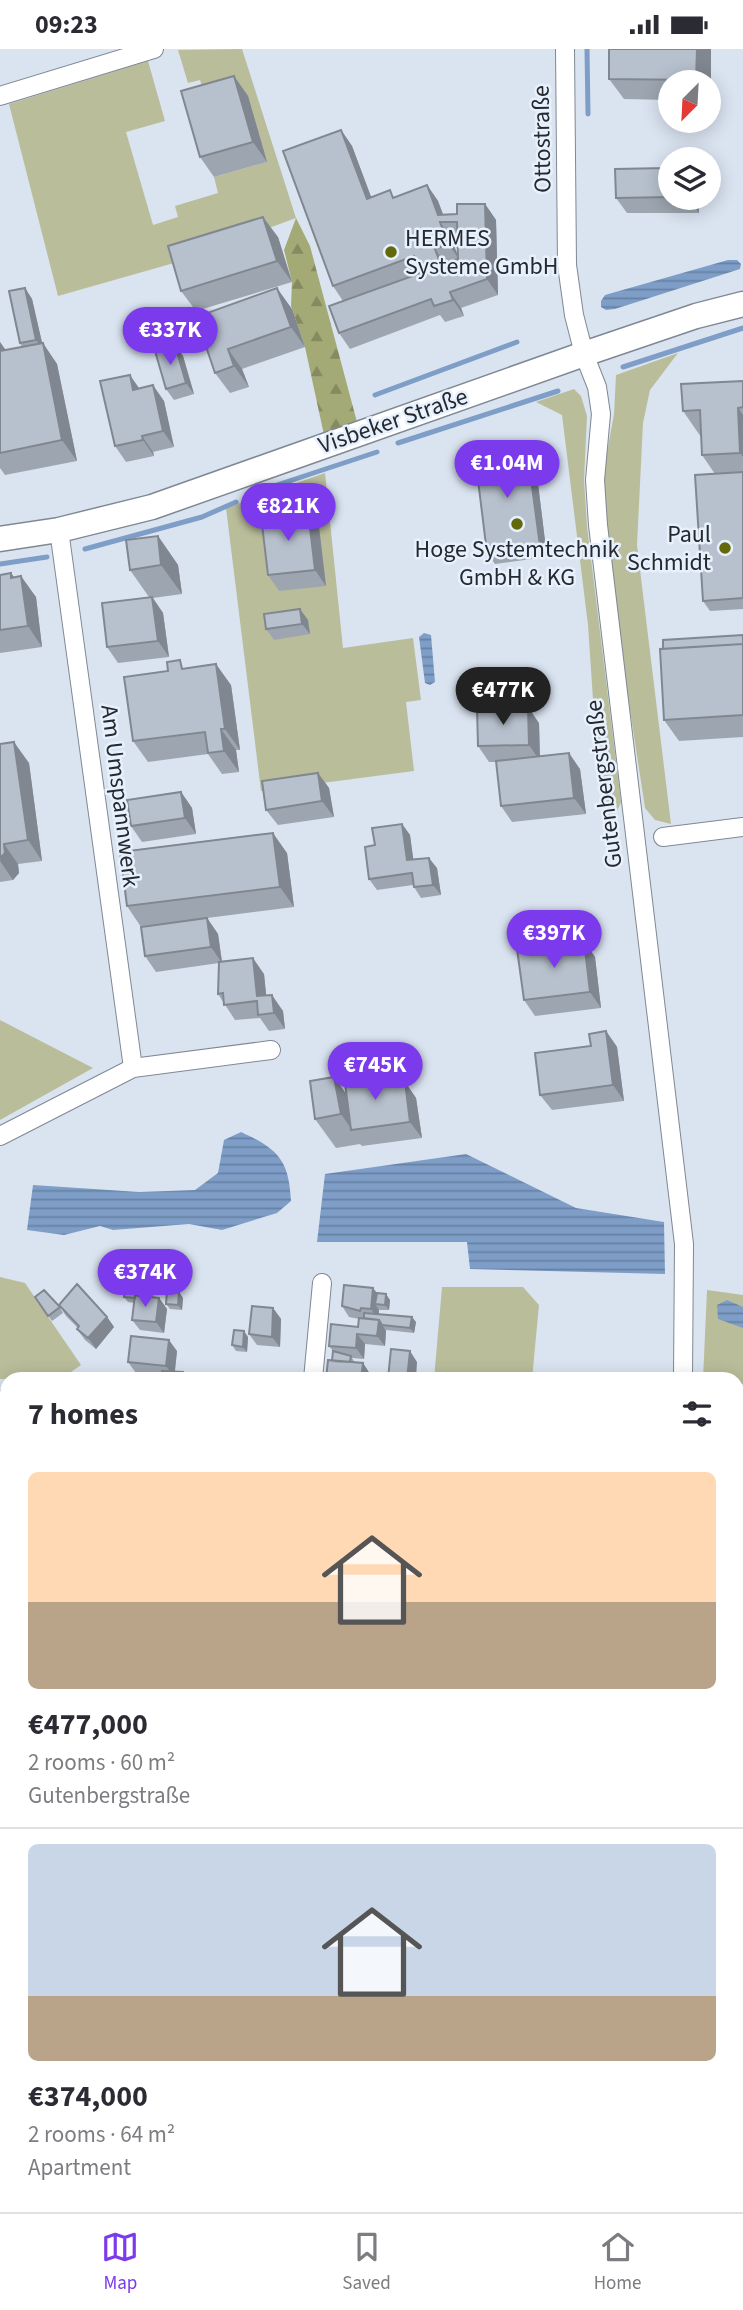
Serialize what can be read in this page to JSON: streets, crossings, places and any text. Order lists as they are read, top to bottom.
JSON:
{
  "streets": {
    "main road": ["Visbeker Straße"],
    "street": ["Ottostraße", "Gutenbergstraße", "Am Umspannwerk"]
  },
  "crossings": [
    ["Ottostraße", "Visbeker Straße"],
    ["Ottostraße", "Gutenbergstraße"],
    ["Visbeker Straße", "Gutenbergstraße"],
    ["Visbeker Straße", "Am Umspannwerk"]
  ],
  "places": ["HERMES Systeme GmbH", "Hoge Systemtechnik GmbH & KG", "Paul Schmidt"],
  "north": "bottom left",
  "page": {
    "status": "09:23",
    "price": [
      "€337K",
      "€1.04M",
      "€821K",
      "€477K",
      "€397K",
      "€745K",
      "€374K"
    ],
    "heading": "7 homes",
    "list": [
      {
        "name": "€477,000",
        "note": "2 rooms · 60 m² · Gutenbergstraße"
      },
      {
        "name": "€374,000",
        "note": "2 rooms · 64 m² · Apartment"
      }
    ],
    "tabs": ["Map", "Saved", "Home"]
  }
}
